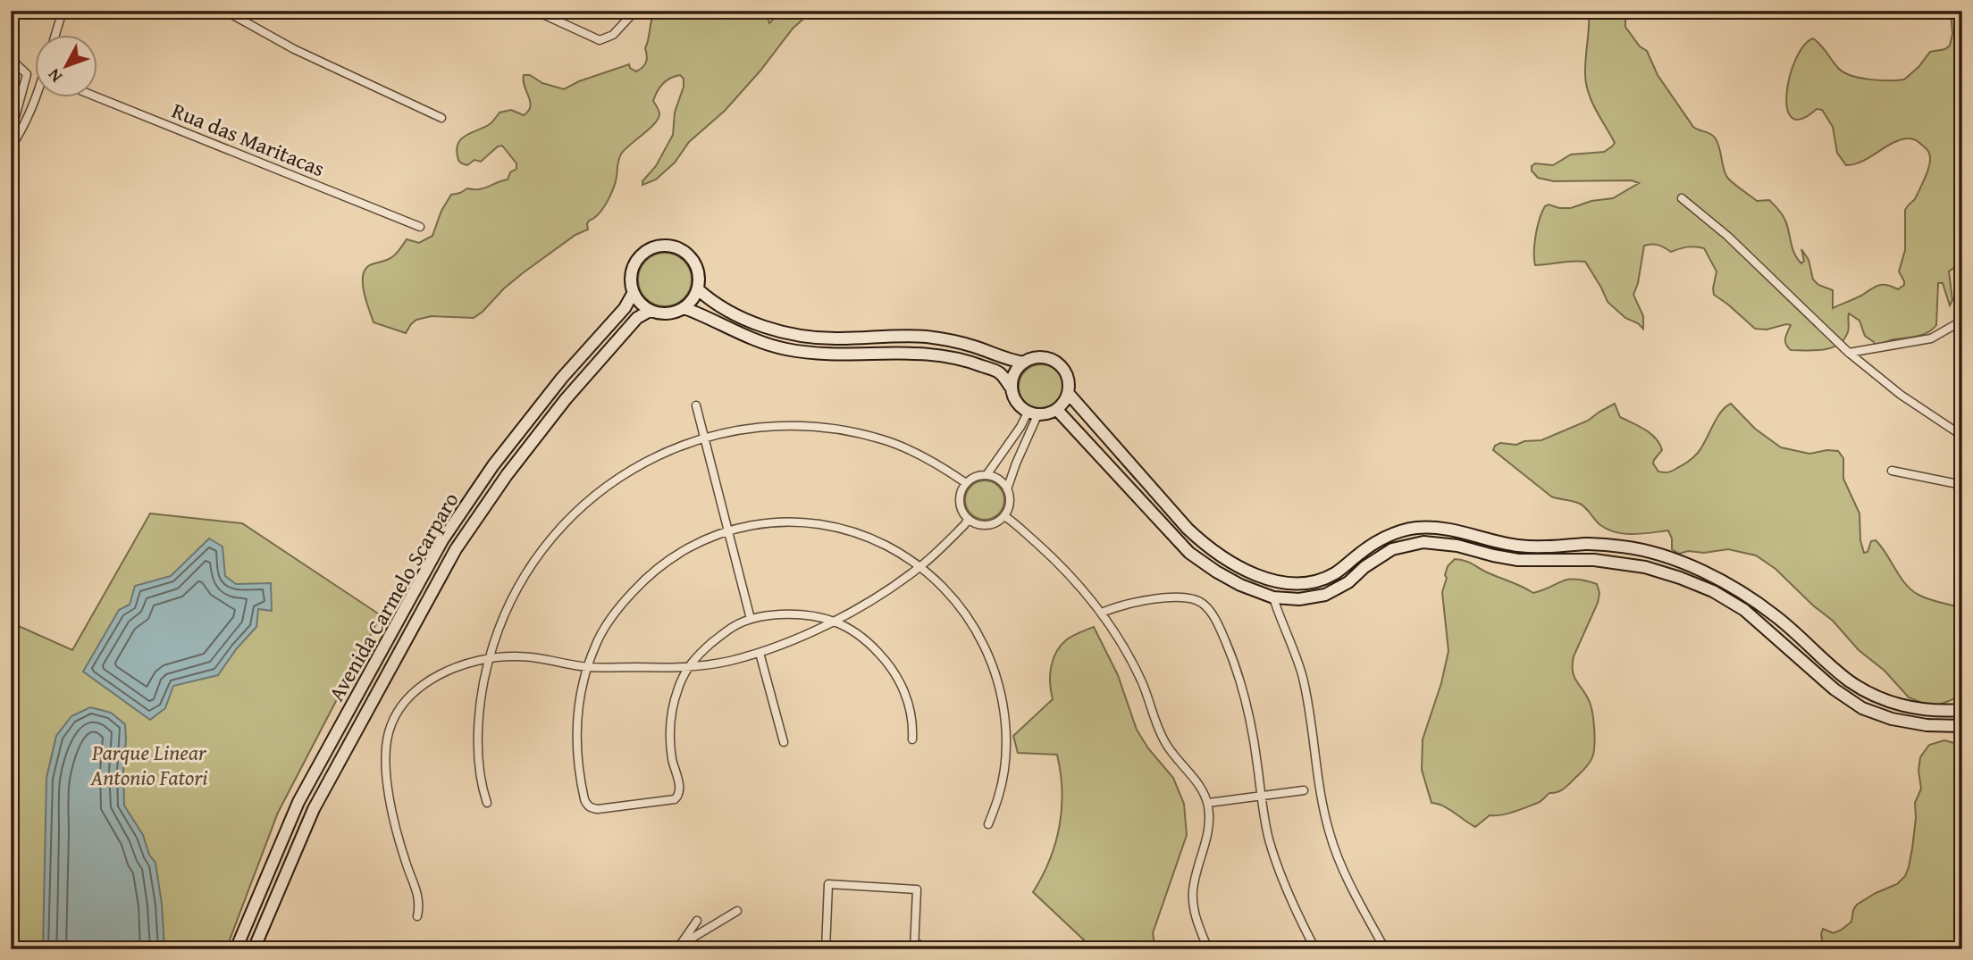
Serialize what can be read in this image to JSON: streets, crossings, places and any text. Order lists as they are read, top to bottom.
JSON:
{
  "streets": {
    "main road": ["Avenida Carmelo Scarparo"],
    "street": ["Rua das Maritacas"]
  },
  "parks": ["Parque Linear Antonio Fatori"],
  "north": "bottom left"
}
